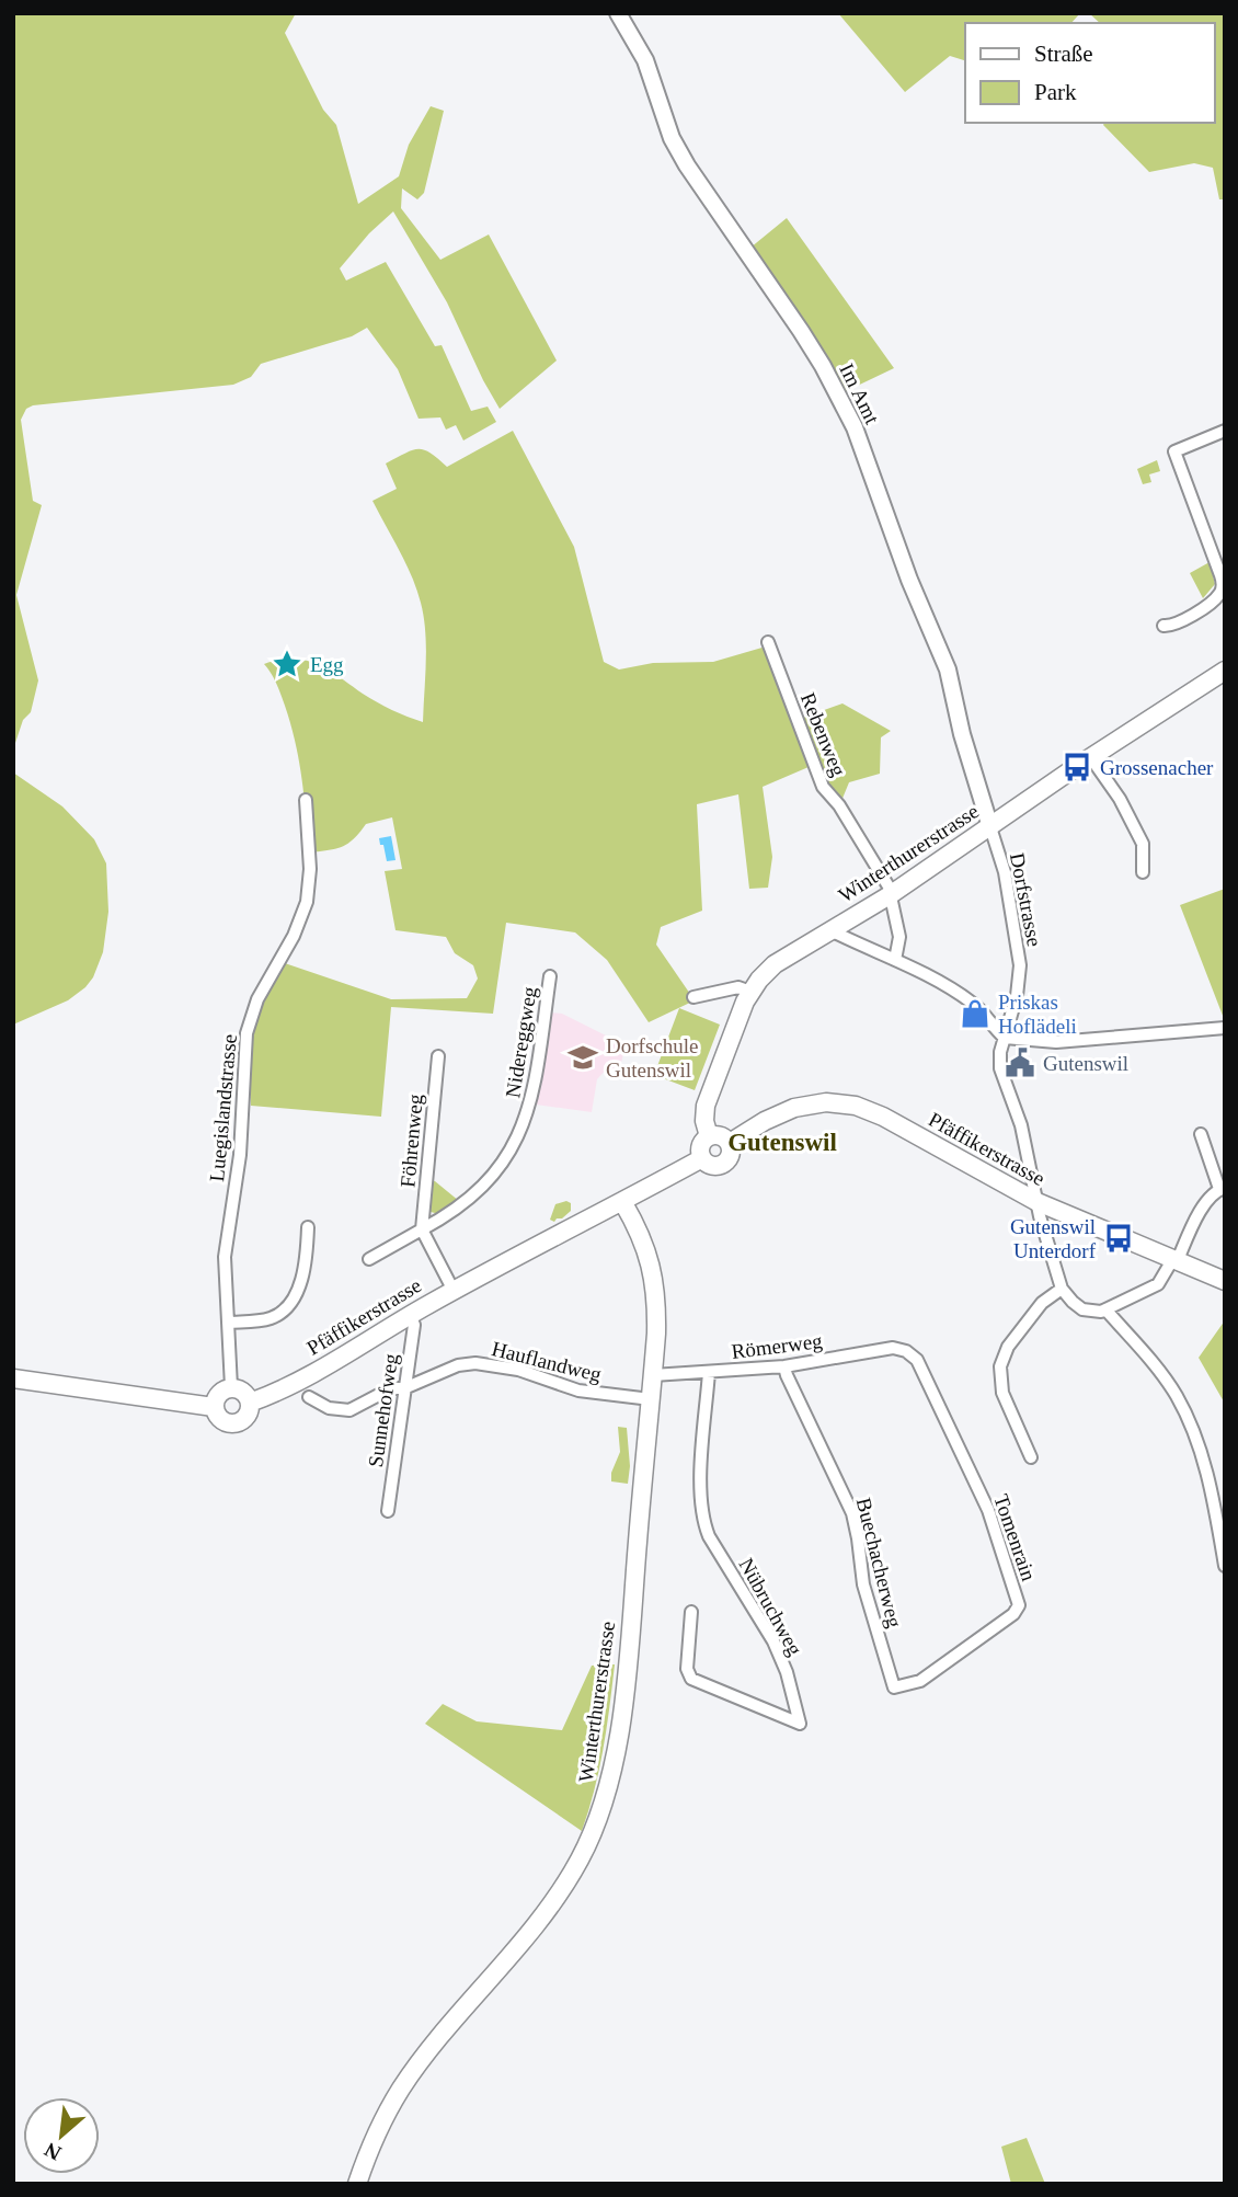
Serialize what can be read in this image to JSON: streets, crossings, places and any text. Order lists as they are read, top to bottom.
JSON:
{
  "streets": {
    "main road": ["Winterthurerstrasse", "Pfäffikerstrasse"],
    "street": [
      "Im Amt",
      "Rebenweg",
      "Dorfstrasse",
      "Nidereggweg",
      "Luegislandstrasse",
      "Föhrenweg",
      "Römerweg",
      "Hauflandweg",
      "Sunnehofweg",
      "Tomenrain",
      "Buechacherweg",
      "Nübruchweg"
    ]
  },
  "crossings": [
    ["Im Amt", "Winterthurerstrasse"],
    ["Im Amt", "Dorfstrasse"],
    ["Rebenweg", "Winterthurerstrasse"],
    ["Winterthurerstrasse", "Dorfstrasse"],
    ["Winterthurerstrasse", "Pfäffikerstrasse"],
    ["Winterthurerstrasse", "Römerweg"],
    ["Winterthurerstrasse", "Hauflandweg"],
    ["Dorfstrasse", "Pfäffikerstrasse"],
    ["Nidereggweg", "Föhrenweg"],
    ["Luegislandstrasse", "Pfäffikerstrasse"],
    ["Pfäffikerstrasse", "Sunnehofweg"],
    ["Römerweg", "Tomenrain"],
    ["Römerweg", "Buechacherweg"],
    ["Römerweg", "Nübruchweg"],
    ["Hauflandweg", "Sunnehofweg"],
    ["Tomenrain", "Buechacherweg"]
  ],
  "districts": ["Gutenswil"],
  "places": {
    "place": ["Egg"],
    "bus stop": ["Grossenacher", "Gutenswil Unterdorf"],
    "shop": ["Priskas Hoflädeli"],
    "school or university": ["Dorfschule Gutenswil"],
    "public building": ["Gutenswil"]
  },
  "legend": ["Straße", "Park"],
  "north": "bottom left"
}
